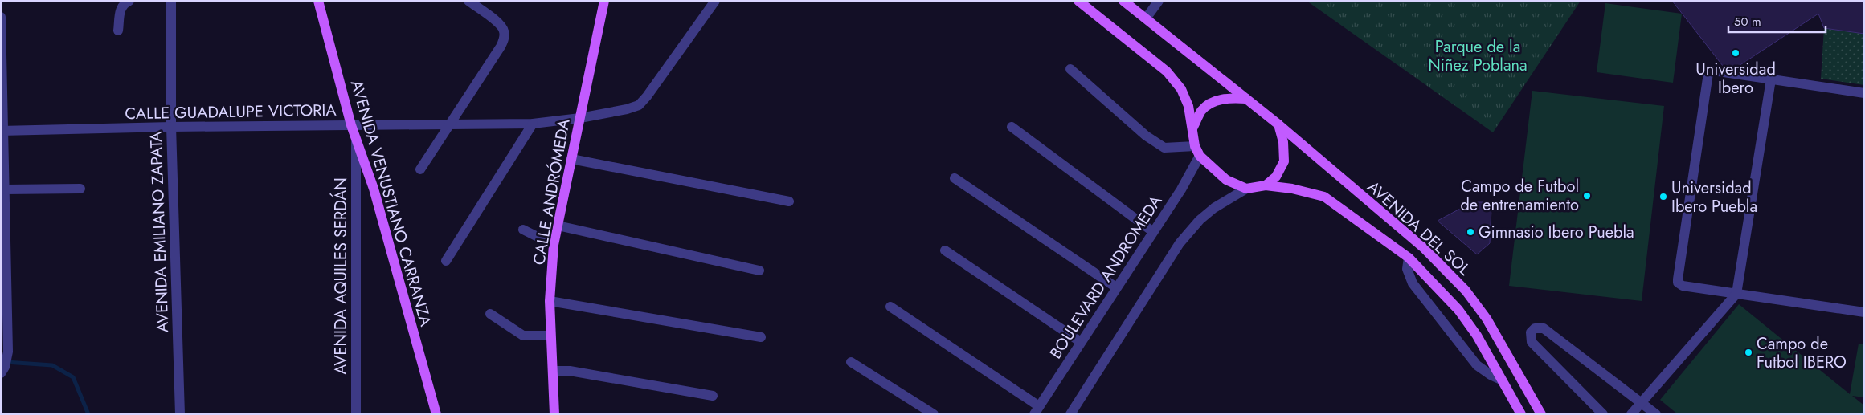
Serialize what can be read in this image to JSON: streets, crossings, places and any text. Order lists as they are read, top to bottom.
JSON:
{
  "streets": {
    "main road": ["CALLE ANDRÓMEDA", "AVENIDA VENUSTIANO CARRANZA", "AVENIDA DEL SOL"],
    "street": [
      "CALLE GUADALUPE VICTORIA",
      "AVENIDA EMILIANO ZAPATA",
      "AVENIDA AQUILES SERDÁN",
      "BOULEVARD ANDROMEDA"
    ]
  },
  "crossings": [
    ["CALLE GUADALUPE VICTORIA", "CALLE ANDRÓMEDA"],
    ["CALLE GUADALUPE VICTORIA", "AVENIDA VENUSTIANO CARRANZA"],
    ["CALLE GUADALUPE VICTORIA", "AVENIDA EMILIANO ZAPATA"],
    ["AVENIDA VENUSTIANO CARRANZA", "AVENIDA AQUILES SERDÁN"],
    ["AVENIDA DEL SOL", "BOULEVARD ANDROMEDA"]
  ],
  "parks": ["Parque de la Niñez Poblana"],
  "places": [
    "Universidad Ibero",
    "Campo de Futbol de entrenamiento",
    "Universidad Ibero Puebla",
    "Gimnasio Ibero Puebla",
    "Campo de Futbol IBERO"
  ],
  "scale_bar": "50 m"
}
